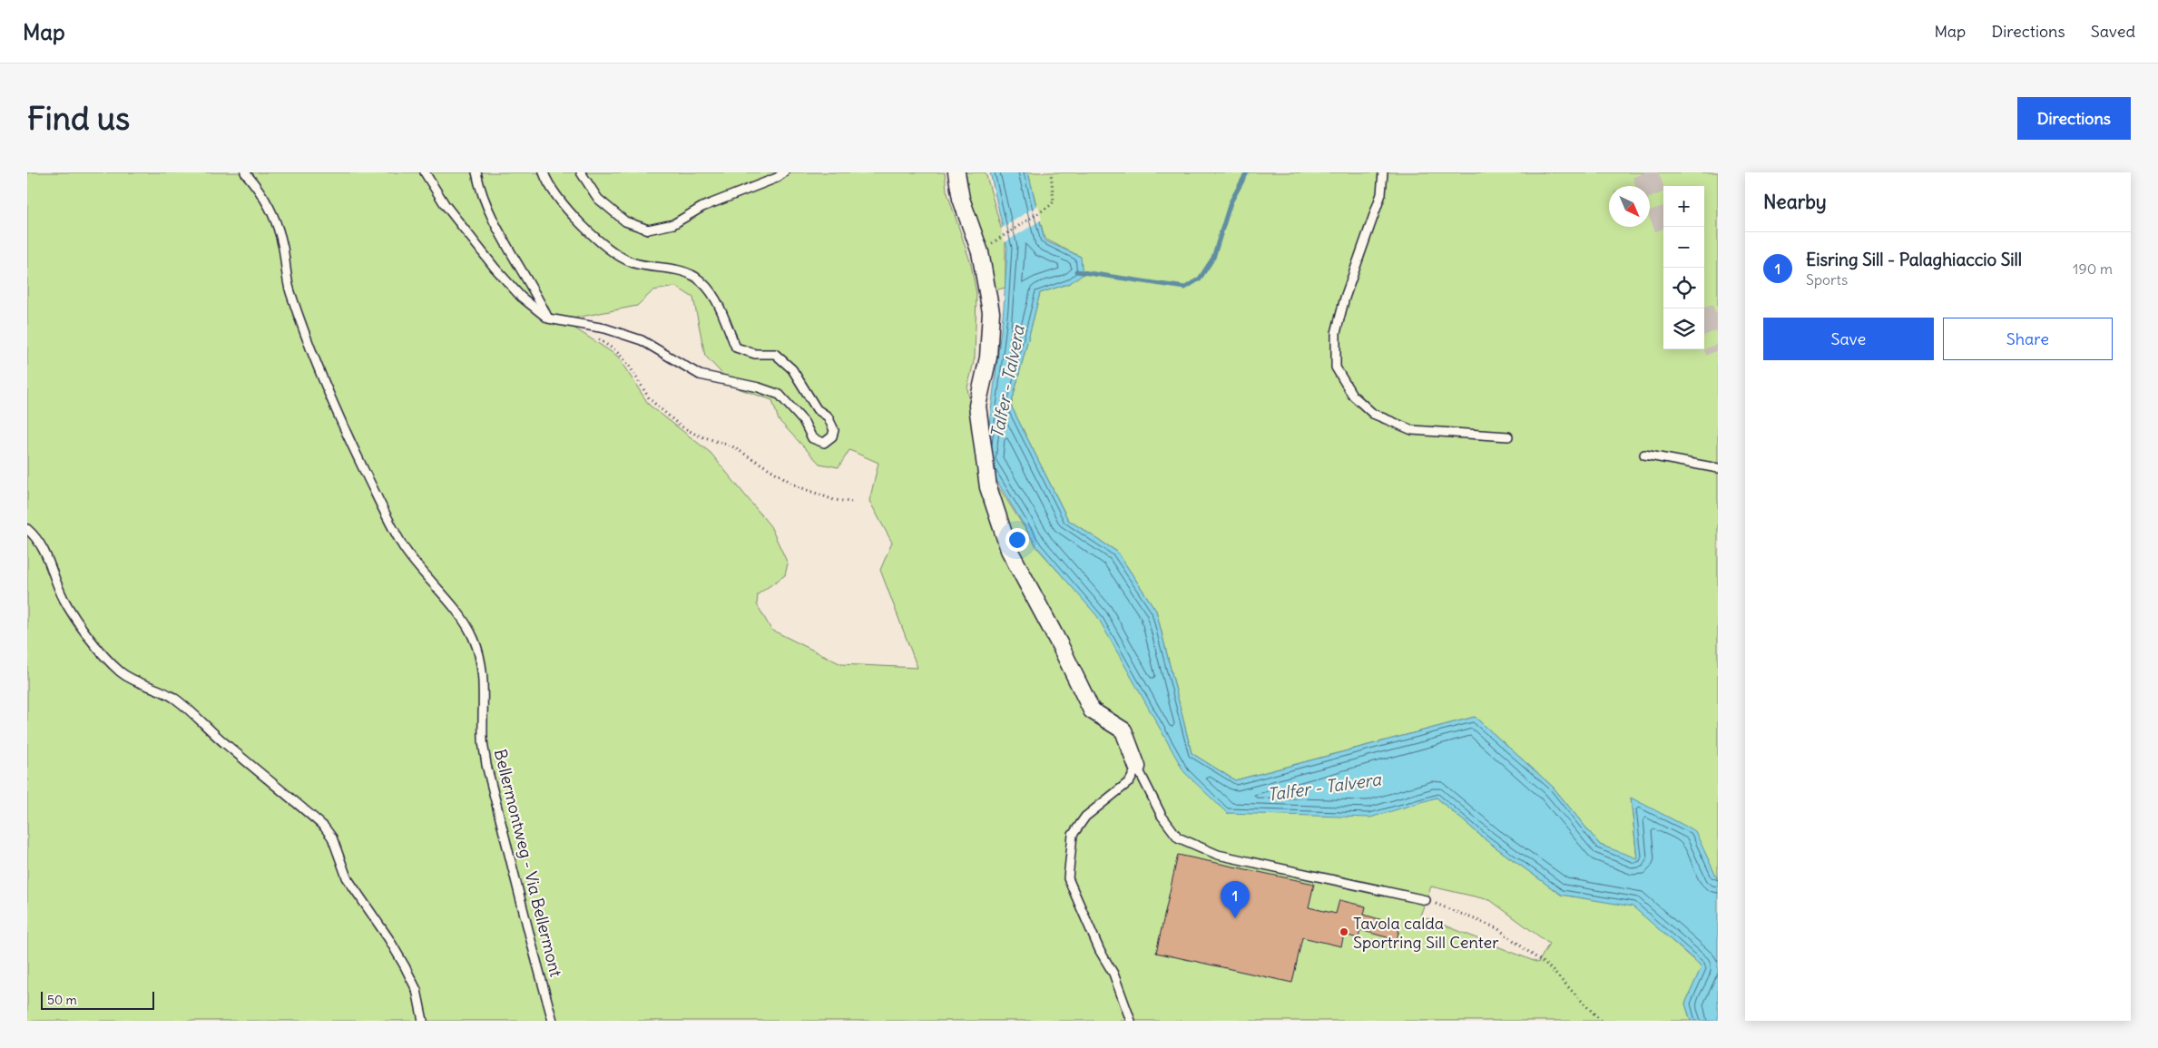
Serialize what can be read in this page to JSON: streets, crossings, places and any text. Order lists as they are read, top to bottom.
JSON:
{
  "streets": {
    "lane": ["Bellermontweg - Via Bellermont"]
  },
  "water": ["Talfer - Talvera"],
  "places": ["Tavola calda Sportring Sill Center"],
  "scale_bar": "50 m",
  "north": "bottom right",
  "page": {
    "header": "Map",
    "nav": ["Map", "Directions", "Saved"],
    "buttons": [
      "Directions",
      ["Save", "Share"]
    ],
    "title": "Find us",
    "heading": "Nearby",
    "map_buttons": ["+", "−"],
    "list": [
      {
        "mark": "1",
        "name": "Eisring Sill - Palaghiaccio Sill",
        "note": "Sports",
        "value": "190 m"
      }
    ],
    "pins": "1",
    "scale": "50 m"
  }
}
